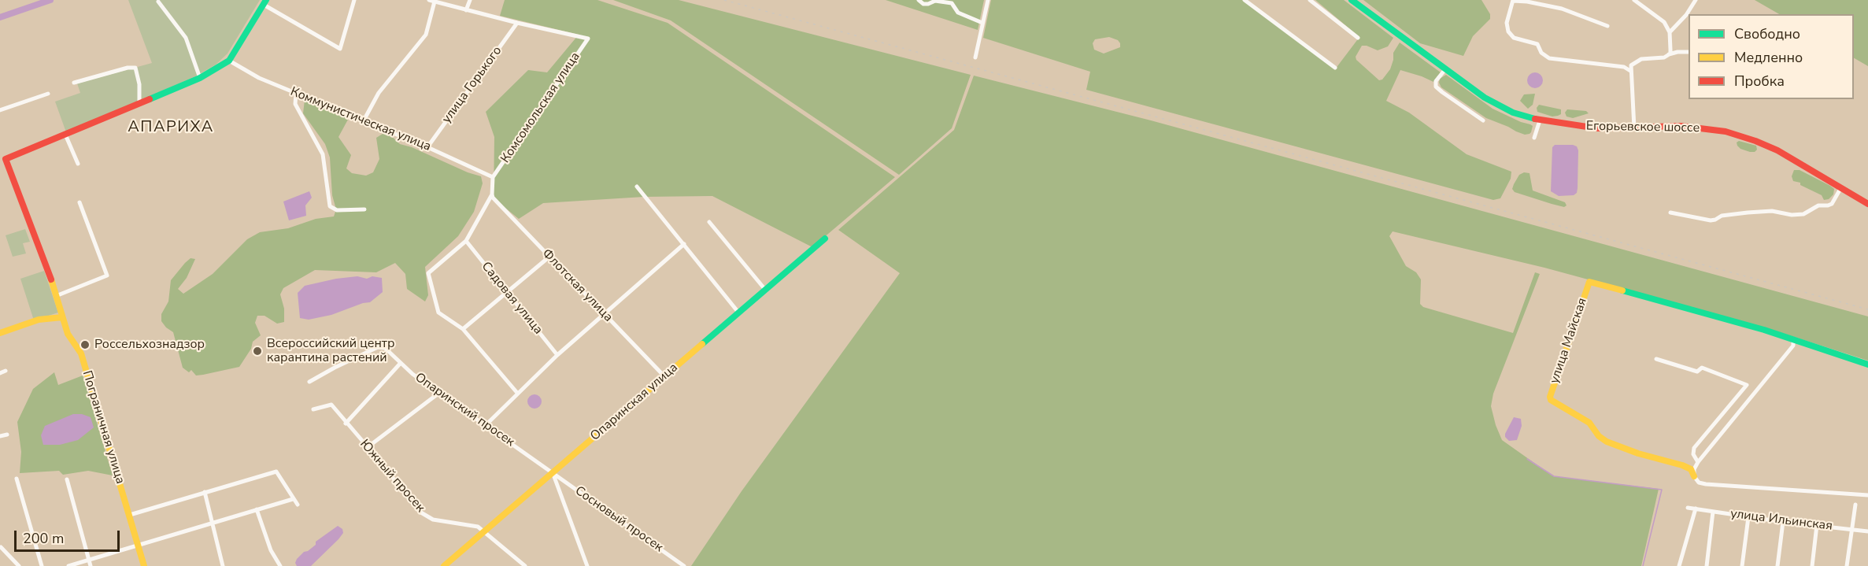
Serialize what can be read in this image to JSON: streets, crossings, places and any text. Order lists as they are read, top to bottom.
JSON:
{
  "streets": {
    "street": [
      "улица Горького",
      "Комсомольская улица",
      "Коммунистическая улица",
      "Егорьевское шоссе",
      "Флотская улица",
      "Садовая улица",
      "улица Майская",
      "Опаринская улица",
      "Опаринский просек",
      "Пограничная улица",
      "Южный просек",
      "Сосновый просек",
      "улица Ильинская"
    ]
  },
  "crossings": [
    ["улица Горького", "Комсомольская улица"],
    ["улица Горького", "Коммунистическая улица"],
    ["Комсомольская улица", "Коммунистическая улица"],
    ["Флотская улица", "Опаринская улица"],
    ["Опаринская улица", "Опаринский просек"],
    ["Опаринская улица", "Южный просек"],
    ["Опаринская улица", "Сосновый просек"],
    ["Опаринский просек", "Сосновый просек"]
  ],
  "districts": ["АПАРИХА"],
  "places": ["Россельхознадзор", "Всероссийский центр карантина растений"],
  "legend": ["Свободно", "Медленно", "Пробка"],
  "scale_bar": "200 m"
}
